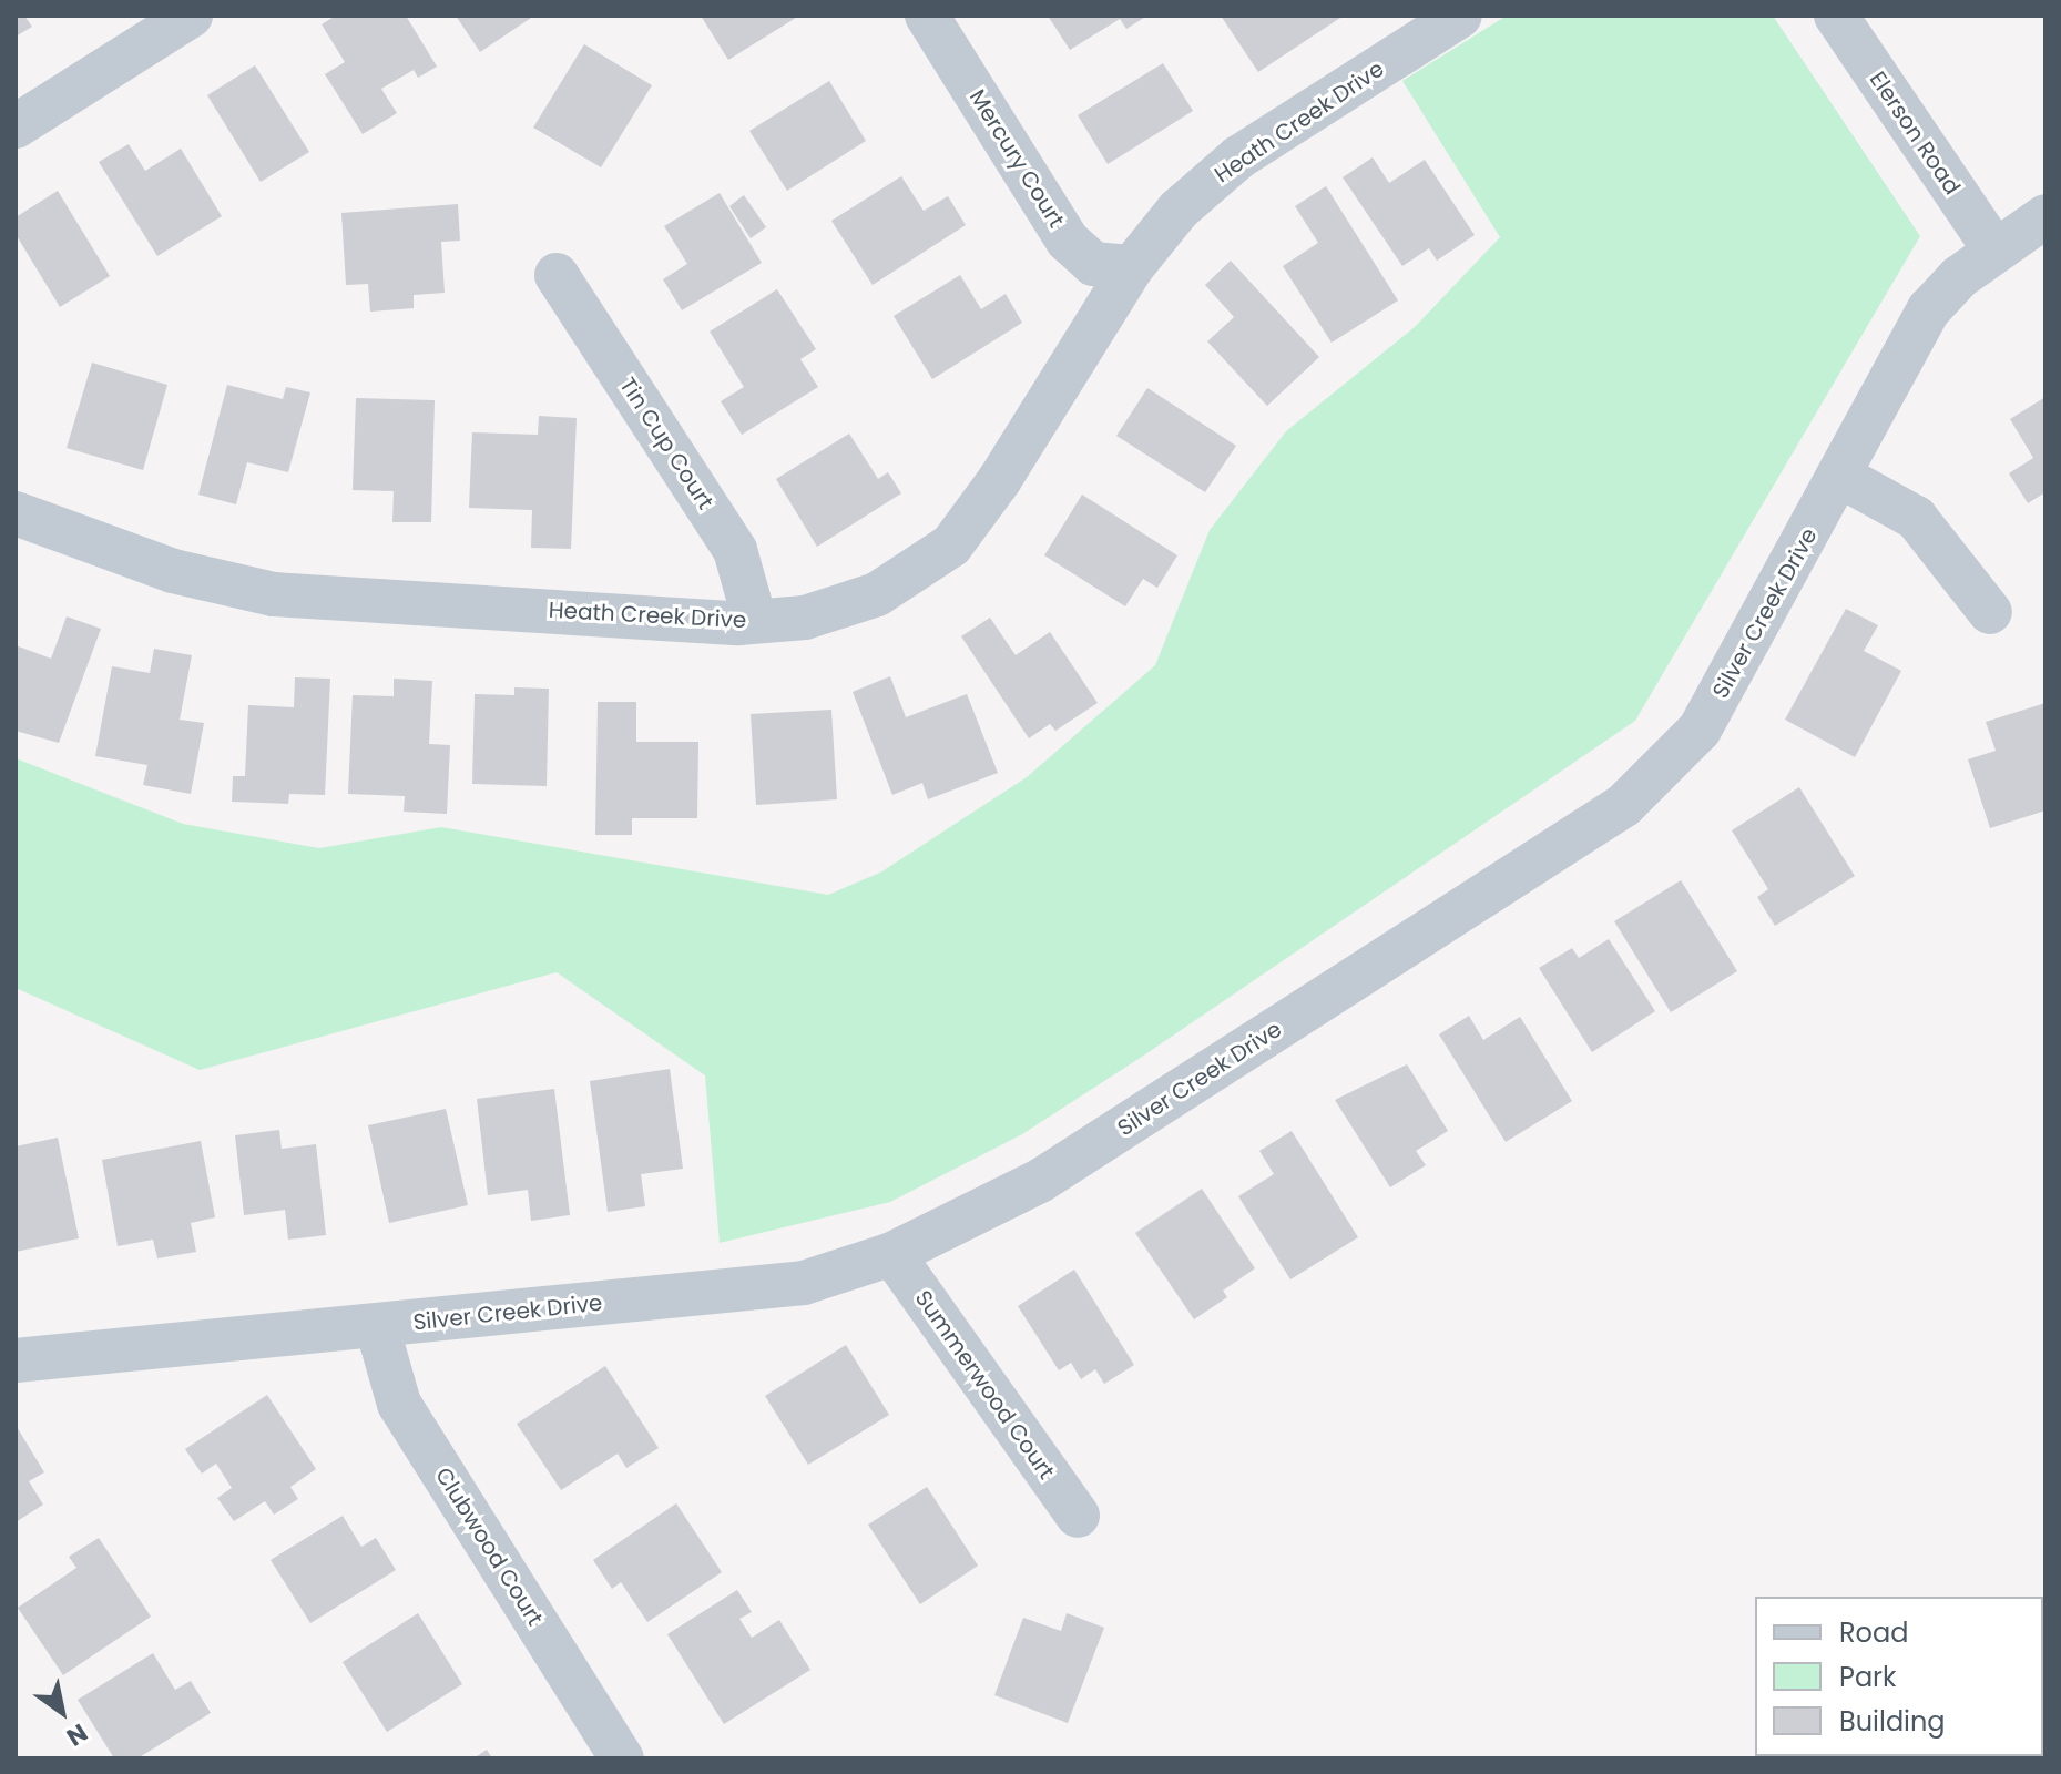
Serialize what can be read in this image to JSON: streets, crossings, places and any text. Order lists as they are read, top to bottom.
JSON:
{
  "streets": {
    "street": [
      "Heath Creek Drive",
      "Elerson Road",
      "Mercury Court",
      "Tin Cup Court",
      "Silver Creek Drive",
      "Summerwood Court",
      "Clubwood Court"
    ]
  },
  "crossings": [
    ["Heath Creek Drive", "Mercury Court"],
    ["Heath Creek Drive", "Tin Cup Court"],
    ["Elerson Road", "Silver Creek Drive"],
    ["Silver Creek Drive", "Summerwood Court"],
    ["Silver Creek Drive", "Clubwood Court"]
  ],
  "legend": ["Road", "Park", "Building"],
  "north": "bottom right"
}
